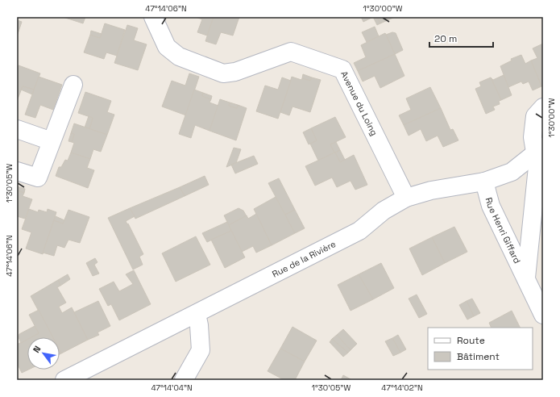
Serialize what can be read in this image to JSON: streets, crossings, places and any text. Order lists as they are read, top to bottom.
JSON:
{
  "streets": {
    "street": ["Avenue du Loing", "Rue Henri Giffard", "Rue de la Rivière"]
  },
  "crossings": [
    ["Avenue du Loing", "Rue de la Rivière"],
    ["Rue Henri Giffard", "Rue de la Rivière"]
  ],
  "legend": ["Route", "Bâtiment"],
  "scale_bar": "20 m",
  "north": "top left",
  "coordinates": [
    "47°14'06\"N",
    "1°30'00\"W",
    "1°30'05\"W",
    "47°14'04\"N",
    "47°14'02\"N"
  ]
}
